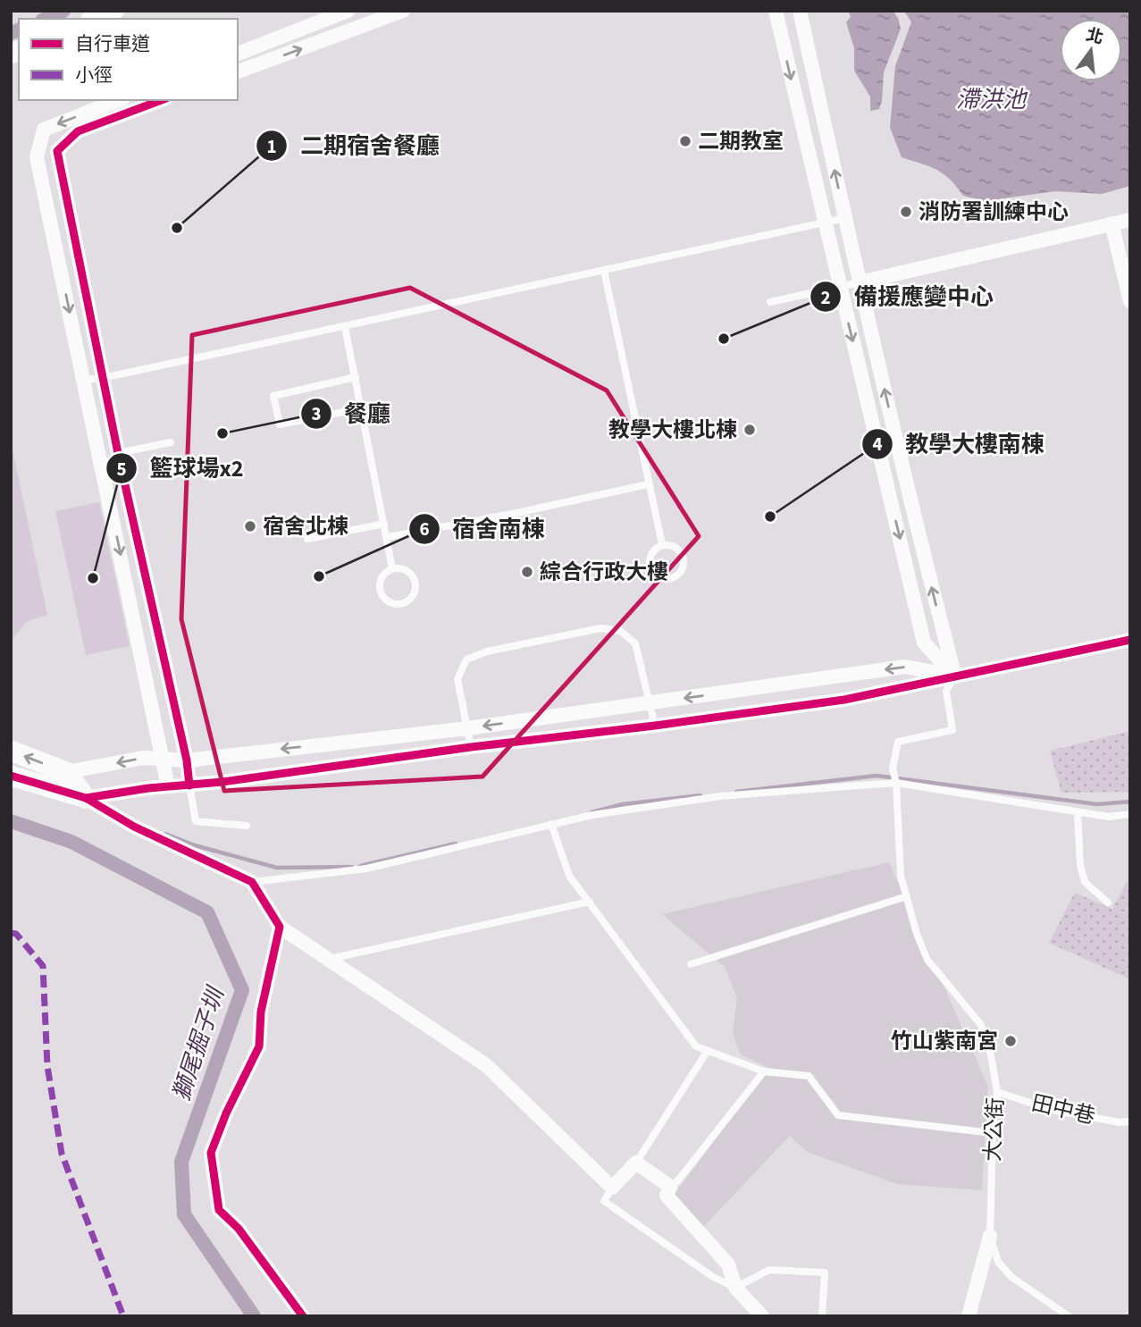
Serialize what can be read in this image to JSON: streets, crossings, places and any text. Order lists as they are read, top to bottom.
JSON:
{
  "streets": {
    "lane": ["田中巷", "大公街"]
  },
  "crossings": [
    ["田中巷", "大公街"]
  ],
  "water": ["滯洪池", "獅尾掘子圳"],
  "places": [
    "二期教室",
    "消防署訓練中心",
    "二期宿舍餐廳",
    "備援應變中心",
    "教學大樓北棟",
    "餐廳",
    "教學大樓南棟",
    "宿舍北棟",
    "綜合行政大樓",
    "宿舍南棟",
    "籃球場x2",
    "竹山紫南宮"
  ],
  "legend": ["自行車道", "小徑"],
  "north": "top"
}
